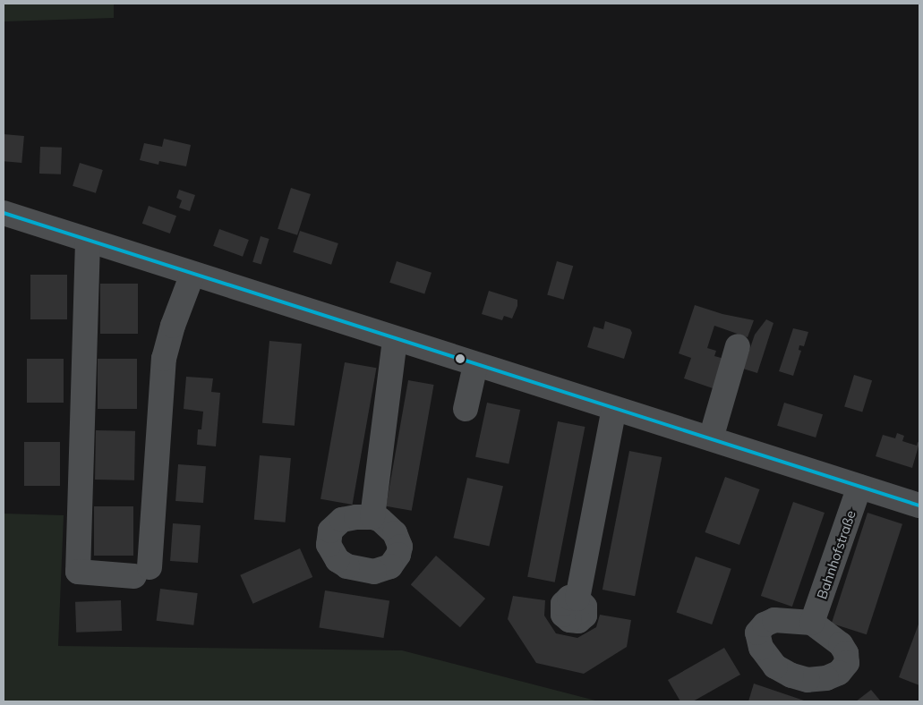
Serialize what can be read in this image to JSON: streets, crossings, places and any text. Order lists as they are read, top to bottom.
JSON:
{
  "streets": {
    "street": ["Bahnhofstraße"]
  }
}
